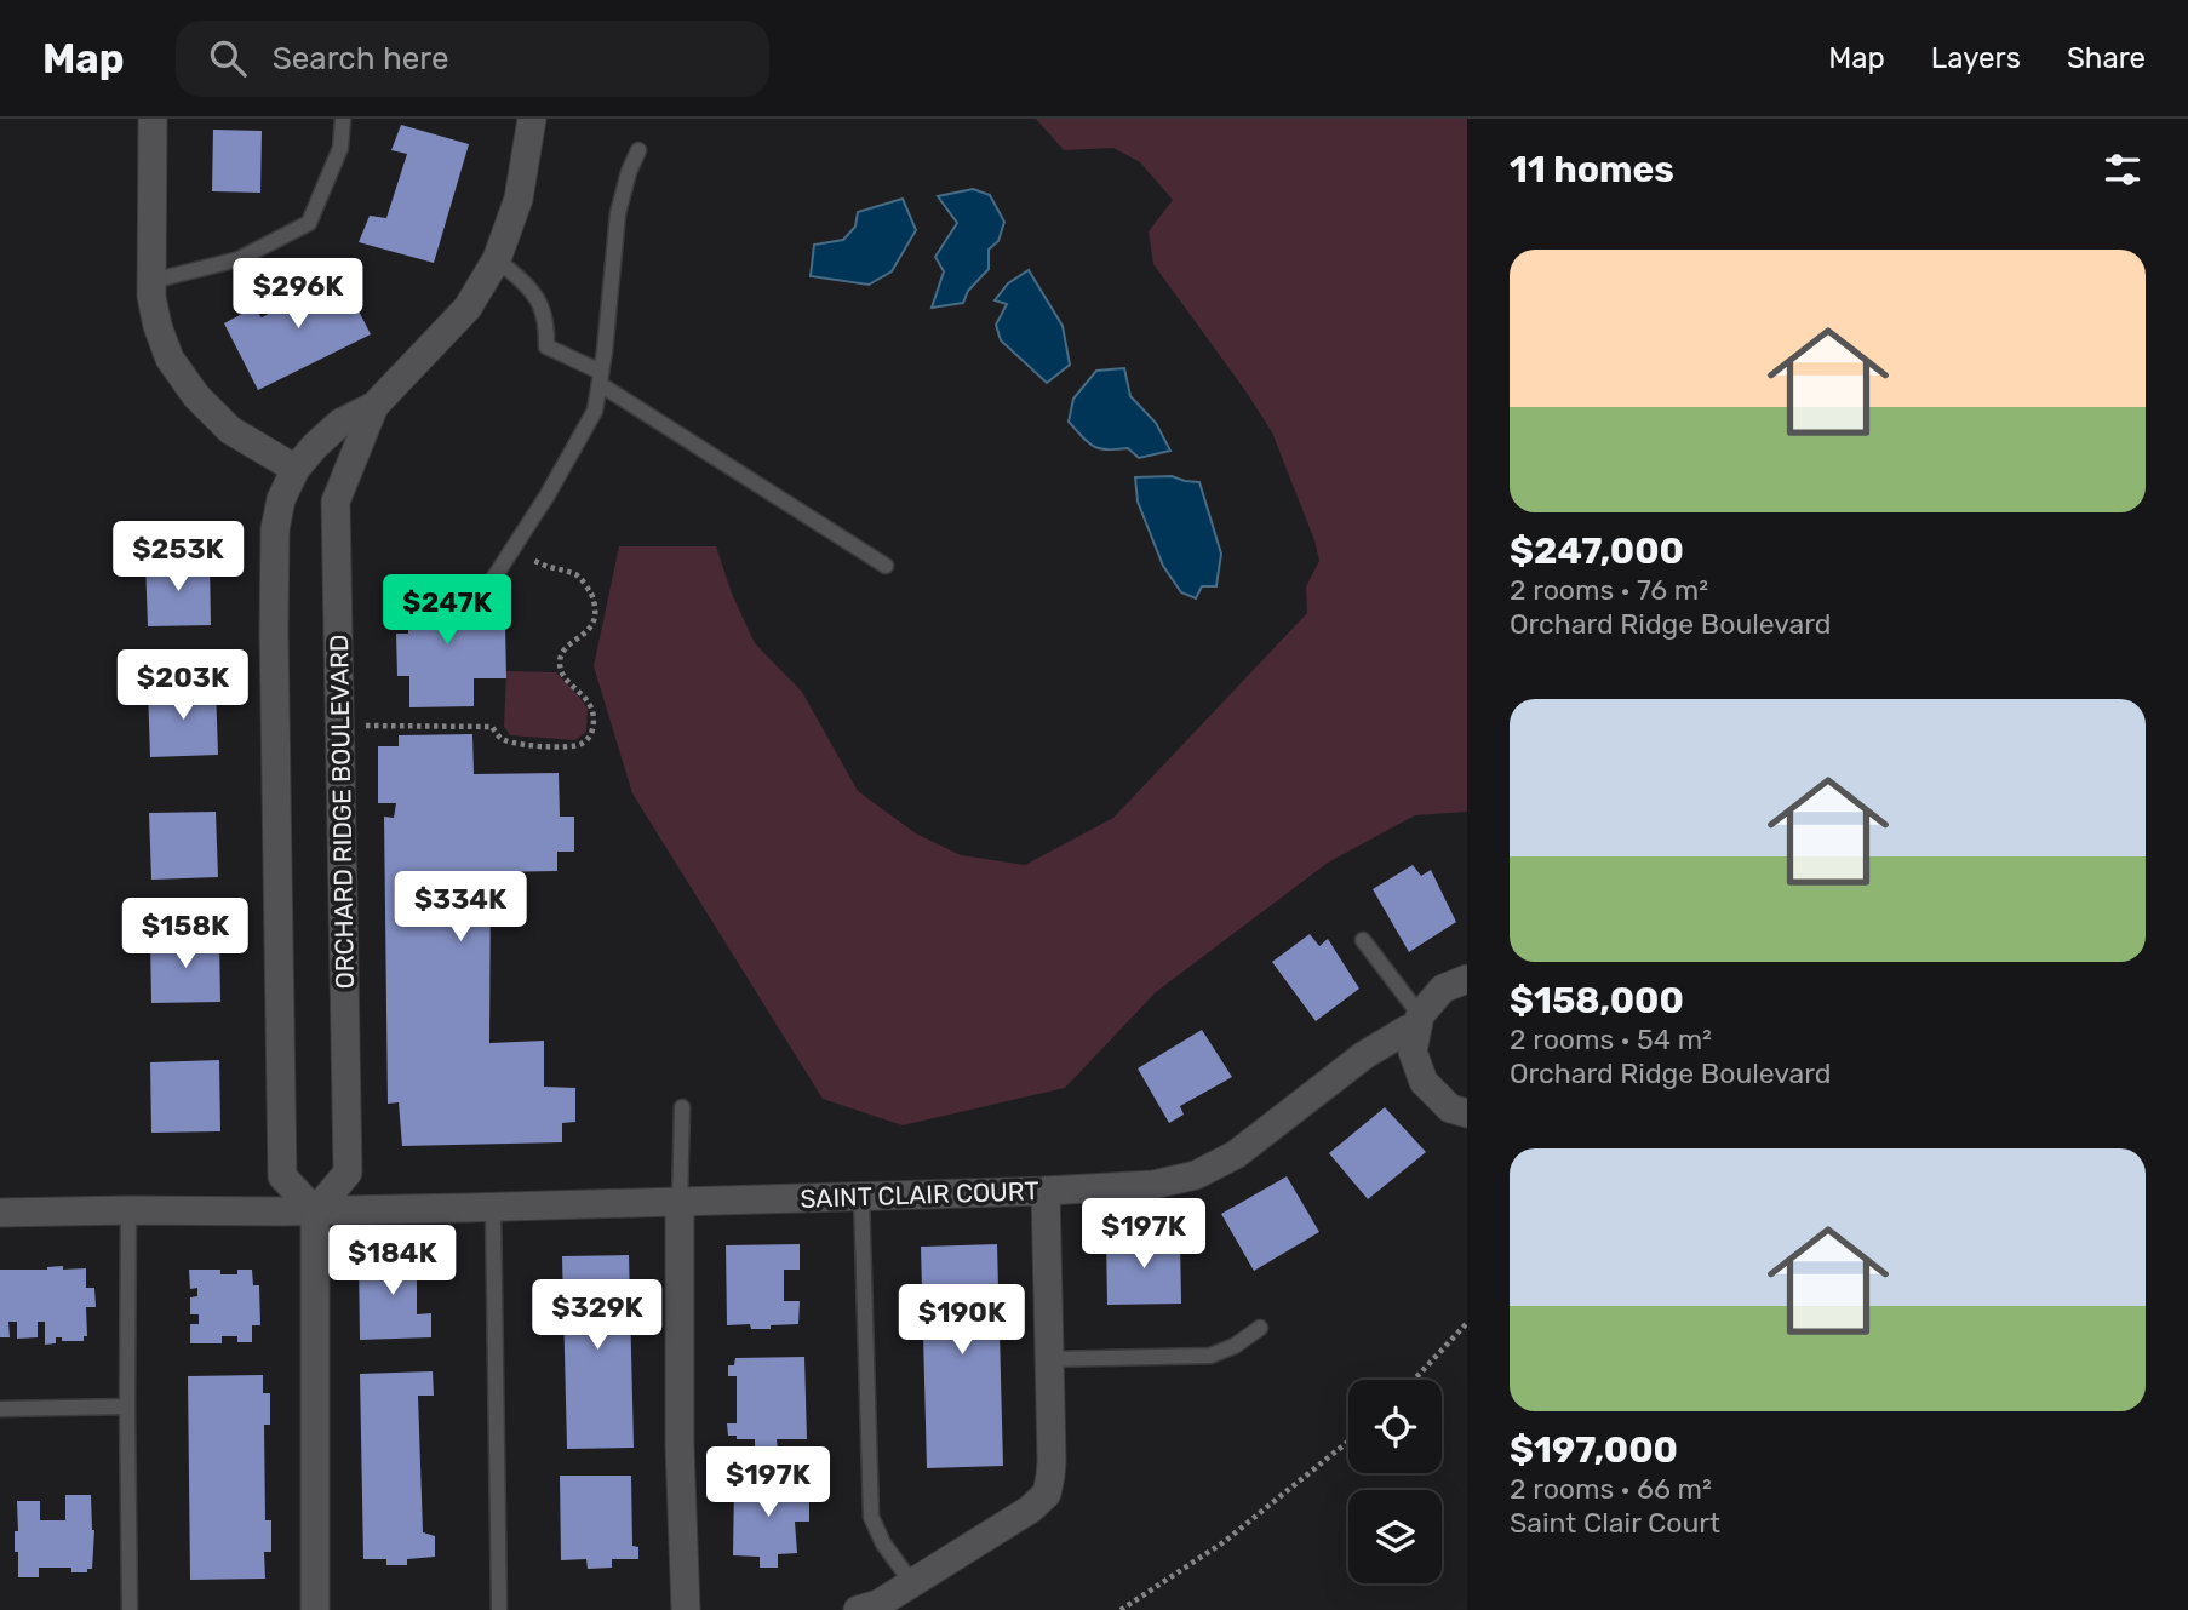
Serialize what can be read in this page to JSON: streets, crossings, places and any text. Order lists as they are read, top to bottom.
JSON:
{
  "streets": {
    "street": ["ORCHARD RIDGE BOULEVARD", "SAINT CLAIR COURT"]
  },
  "crossings": [
    ["ORCHARD RIDGE BOULEVARD", "SAINT CLAIR COURT"]
  ],
  "page": {
    "header": "Map",
    "search": "Search here",
    "nav": ["Map", "Layers", "Share"],
    "heading": "11 homes",
    "list": [
      {
        "name": "$247,000",
        "note": "2 rooms · 76 m² · Orchard Ridge Boulevard"
      },
      {
        "name": "$158,000",
        "note": "2 rooms · 54 m² · Orchard Ridge Boulevard"
      },
      {
        "name": "$197,000",
        "note": "2 rooms · 66 m² · Saint Clair Court"
      }
    ],
    "price": [
      "$296K",
      "$253K",
      "$247K",
      "$203K",
      "$334K",
      "$158K",
      "$197K",
      "$184K",
      "$329K",
      "$190K",
      "$197K"
    ]
  }
}
